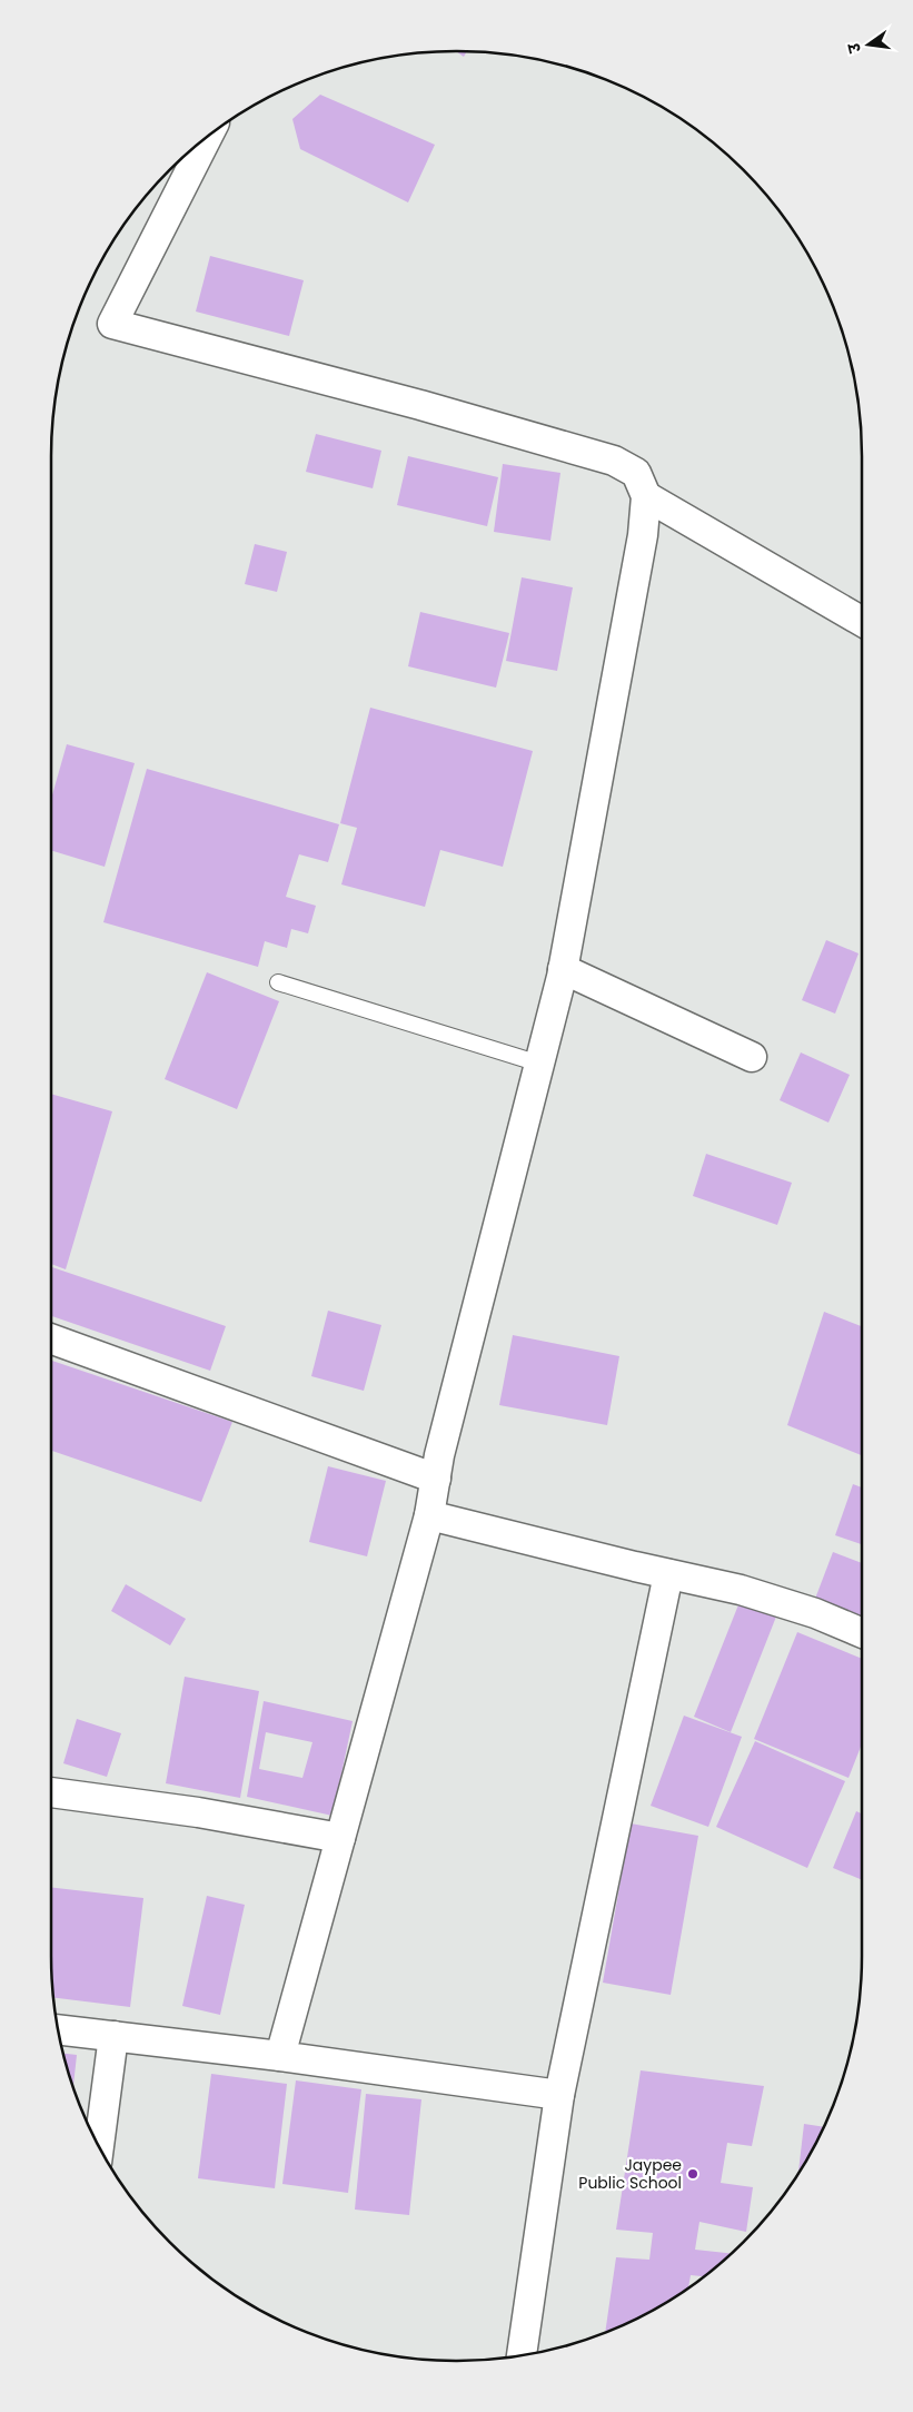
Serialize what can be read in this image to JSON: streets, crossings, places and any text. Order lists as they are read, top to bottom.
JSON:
{
  "places": ["Jaypee Public School"],
  "north": "left"
}
